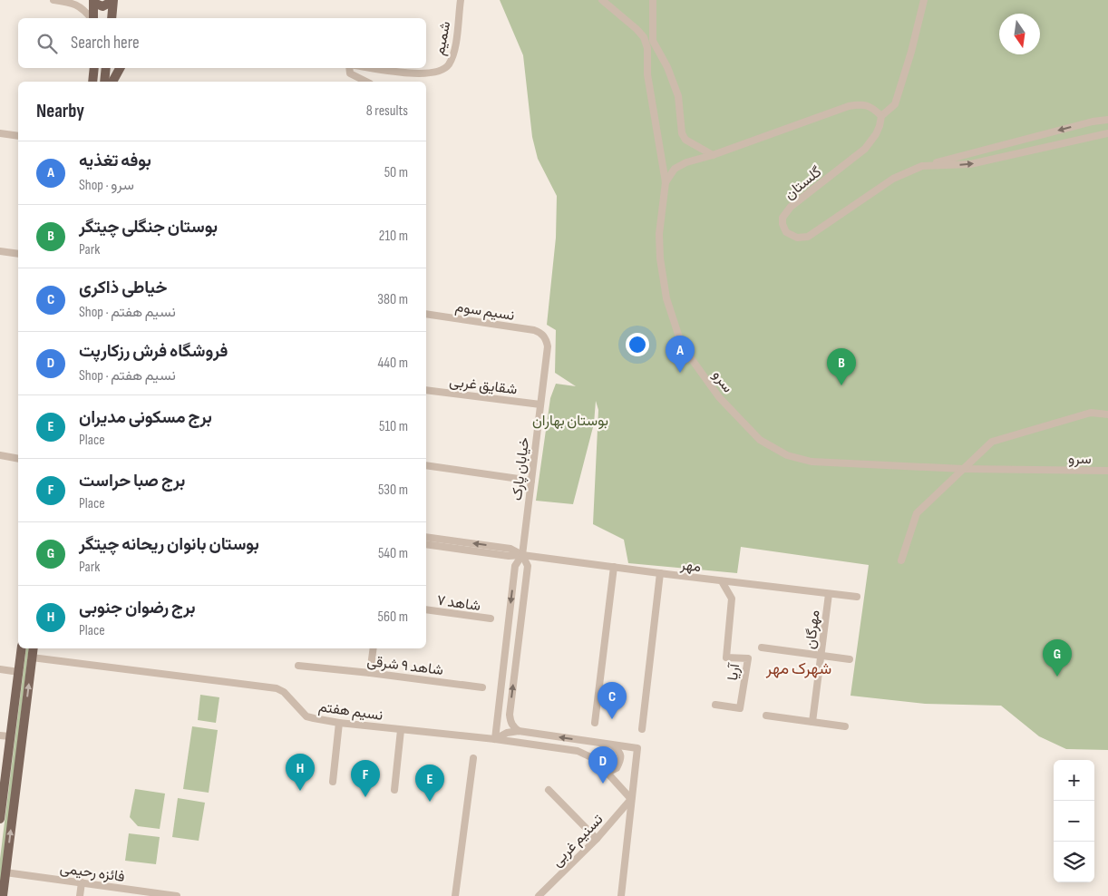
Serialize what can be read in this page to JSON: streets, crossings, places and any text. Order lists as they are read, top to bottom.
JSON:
{
  "streets": {
    "street": [
      "شمیم",
      "گلستان",
      "نسیم سوم",
      "سرو",
      "شقایق غربی",
      "خیابان پارک",
      "مهر",
      "شاهد ۷",
      "مهرگان",
      "شاهد ۹ شرقی",
      "آریا",
      "نسیم هفتم",
      "تسنیم غربی",
      "فائزه رحیمی"
    ]
  },
  "crossings": [
    ["نسیم سوم", "خیابان پارک"],
    ["شقایق غربی", "خیابان پارک"],
    ["خیابان پارک", "مهر"],
    ["خیابان پارک", "نسیم هفتم"],
    ["مهر", "مهرگان"],
    ["مهر", "آریا"],
    ["نسیم هفتم", "تسنیم غربی"]
  ],
  "districts": ["شهرک مهر"],
  "parks": ["بوستان بهاران"],
  "north": "bottom",
  "page": {
    "search": "Search here",
    "heading": ["Nearby", "8 results"],
    "list": [
      {
        "mark": "A",
        "name": "بوفه تغذیه",
        "note": "Shop · سرو",
        "value": "50 m"
      },
      {
        "mark": "B",
        "name": "بوستان جنگلی چیتگر",
        "note": "Park",
        "value": "210 m"
      },
      {
        "mark": "C",
        "name": "خیاطی ذاکری",
        "note": "Shop · نسیم هفتم",
        "value": "380 m"
      },
      {
        "mark": "D",
        "name": "فروشگاه فرش رزکارپت",
        "note": "Shop · نسیم هفتم",
        "value": "440 m"
      },
      {
        "mark": "E",
        "name": "برج مسکونی مدیران",
        "note": "Place",
        "value": "510 m"
      },
      {
        "mark": "F",
        "name": "برج صبا حراست",
        "note": "Place",
        "value": "530 m"
      },
      {
        "mark": "G",
        "name": "بوستان بانوان ریحانه چیتگر",
        "note": "Park",
        "value": "540 m"
      },
      {
        "mark": "H",
        "name": "برج رضوان جنوبی",
        "note": "Place",
        "value": "560 m"
      }
    ],
    "pins": [
      "A",
      "B",
      "G",
      "C",
      "D",
      "H",
      "F",
      "E"
    ],
    "map_buttons": ["+", "−"]
  }
}
